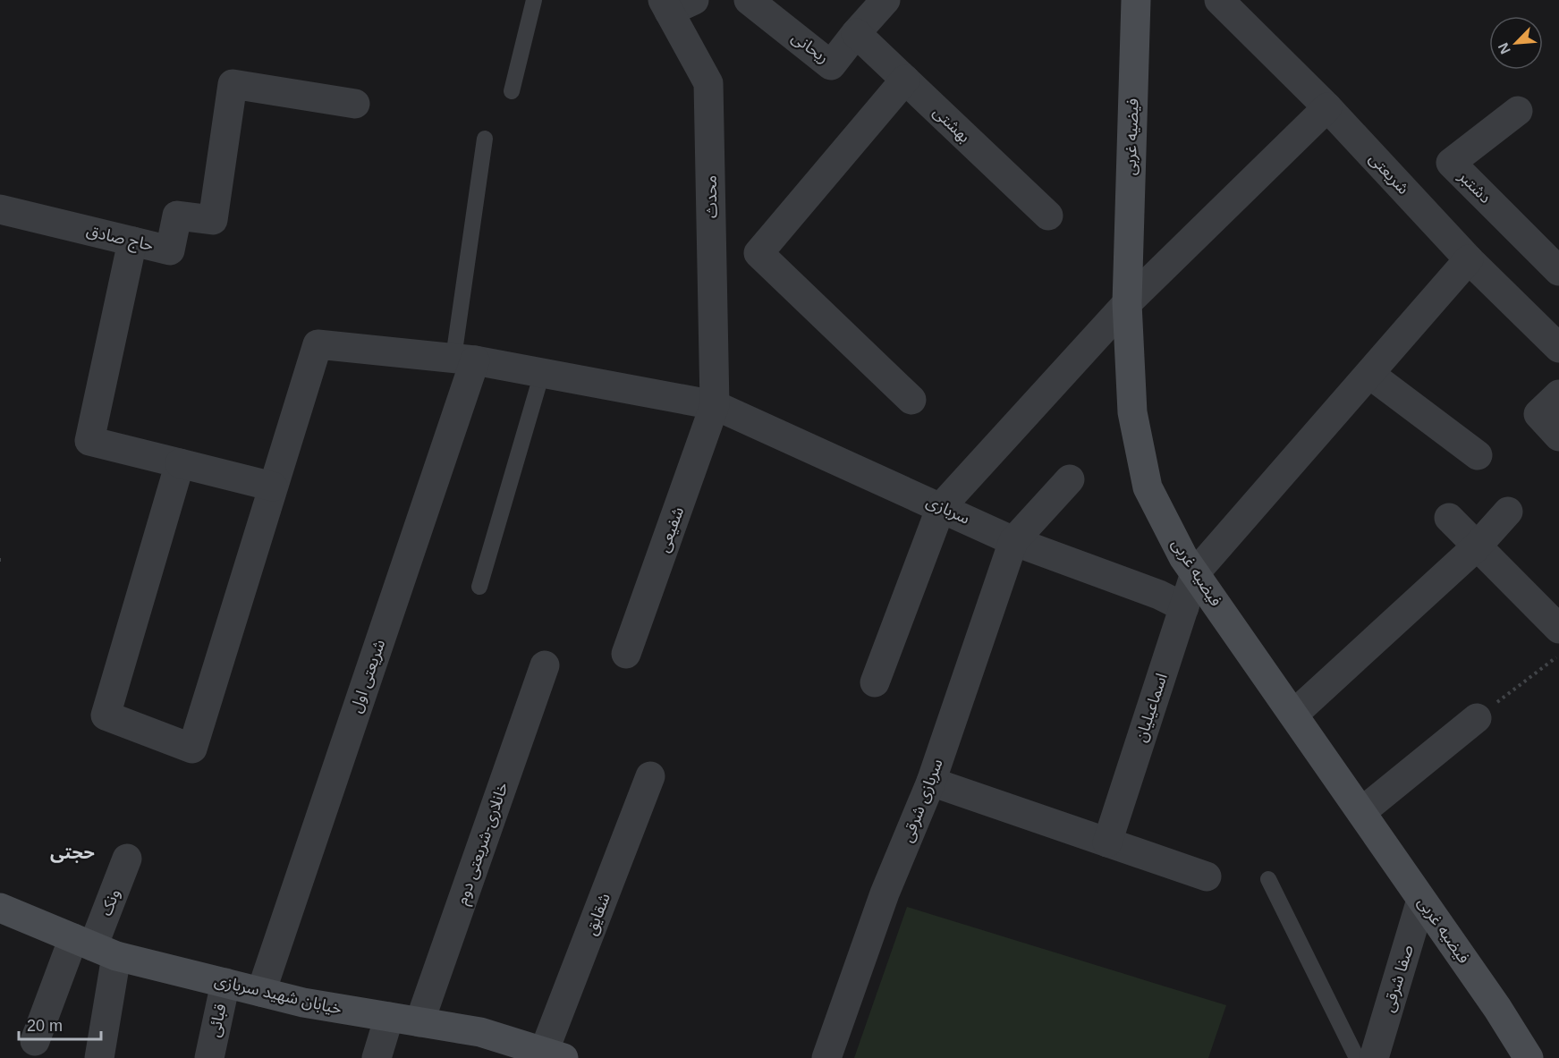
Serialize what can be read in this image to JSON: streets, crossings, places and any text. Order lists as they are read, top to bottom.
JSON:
{
  "streets": {
    "street": [
      "ریحانی",
      "بهشتی",
      "فیضیه غربی",
      "شریعتی",
      "دشتبر",
      "محدث",
      "حاج صادق",
      "سربازی",
      "شفیعی",
      "شریعتی اول",
      "اسماعیلیان",
      "سربازی شرقی",
      "خانلاری-شریعتی دوم",
      "ونک",
      "شقایق",
      "صفا شرقی",
      "خیابان شهید سربازی",
      "قبائی"
    ]
  },
  "crossings": [
    ["ریحانی", "بهشتی"],
    ["فیضیه غربی", "اسماعیلیان"],
    ["فیضیه غربی", "صفا شرقی"],
    ["محدث", "سربازی"],
    ["محدث", "شفیعی"],
    ["سربازی", "شفیعی"],
    ["سربازی", "شریعتی اول"],
    ["سربازی", "اسماعیلیان"],
    ["سربازی", "سربازی شرقی"],
    ["شریعتی اول", "خیابان شهید سربازی"],
    ["خانلاری-شریعتی دوم", "خیابان شهید سربازی"],
    ["ونک", "خیابان شهید سربازی"],
    ["شقایق", "خیابان شهید سربازی"],
    ["خیابان شهید سربازی", "قبائی"]
  ],
  "districts": ["حجتی"],
  "scale_bar": "20 m",
  "north": "bottom left"
}
